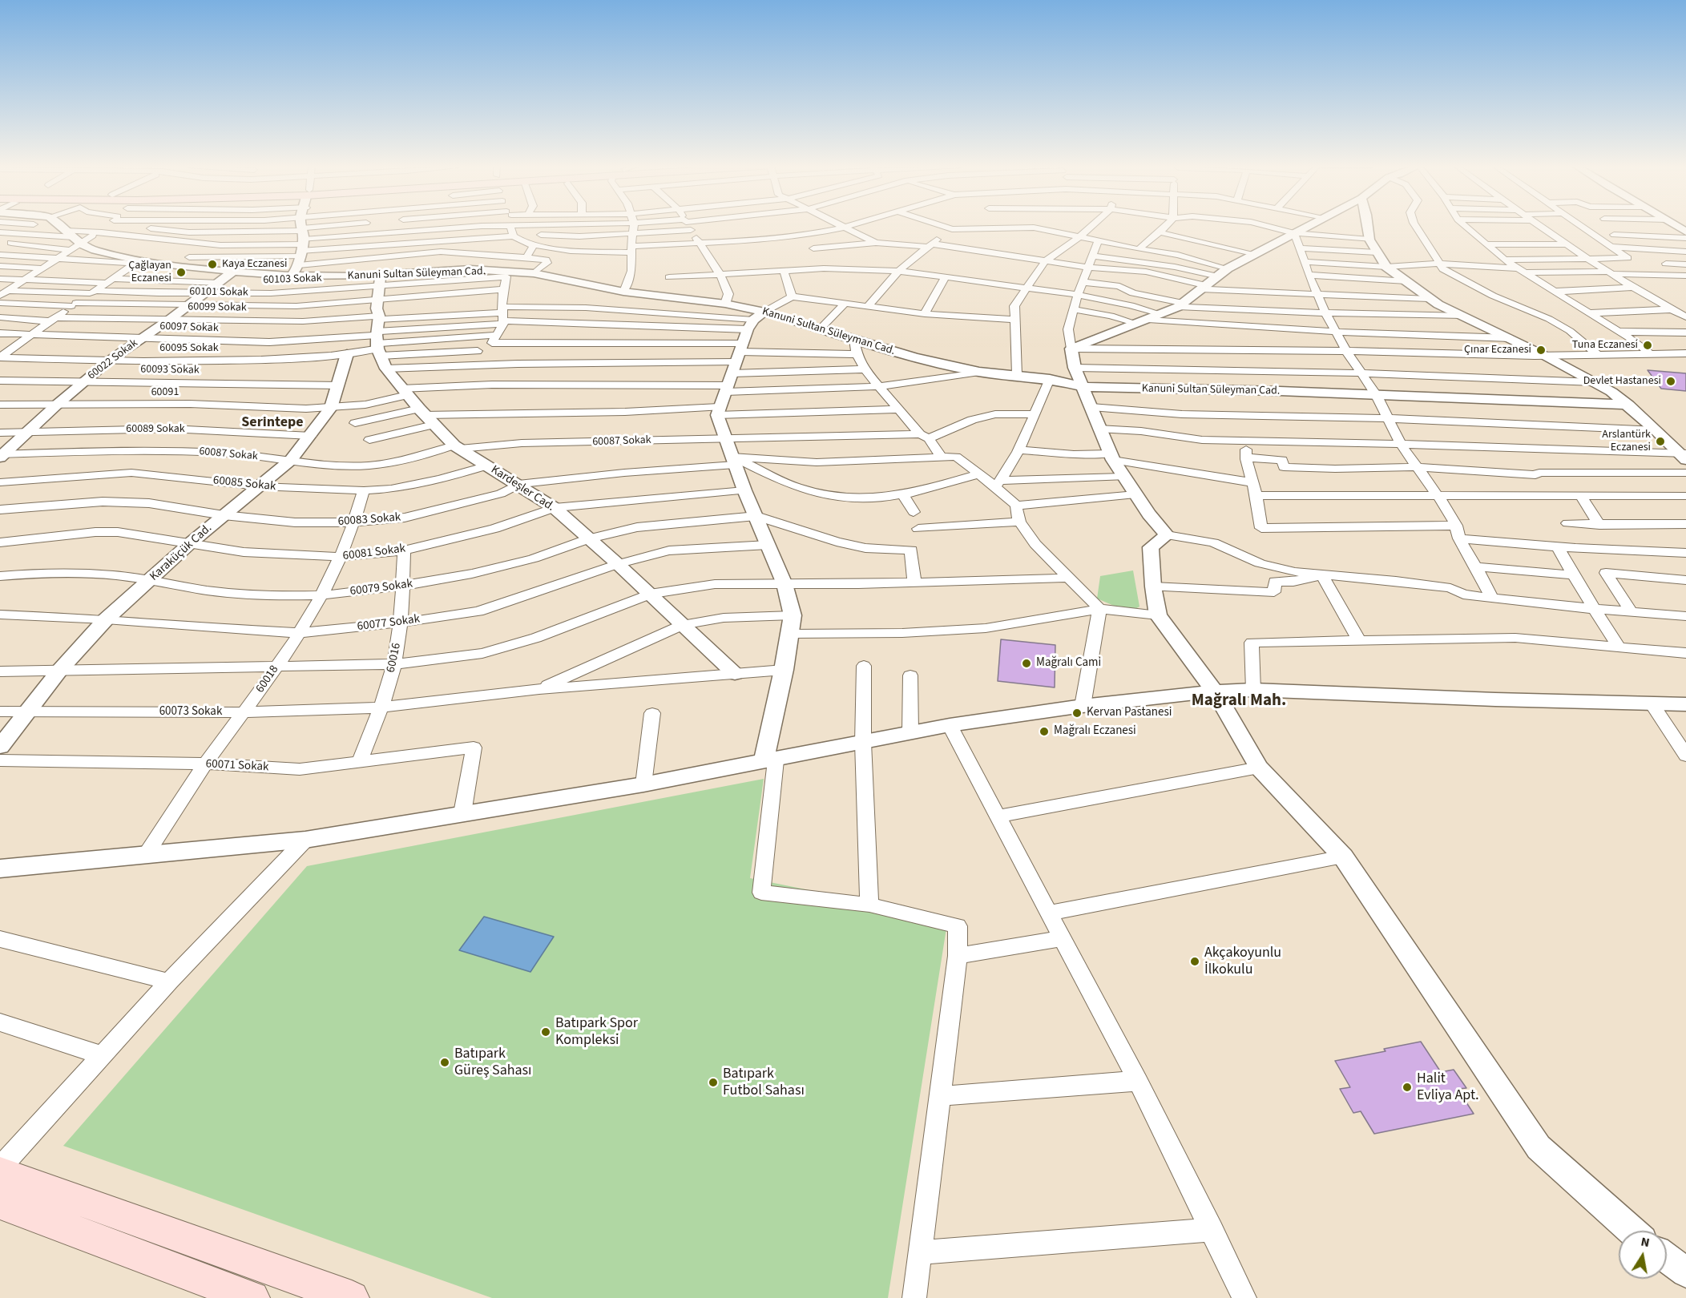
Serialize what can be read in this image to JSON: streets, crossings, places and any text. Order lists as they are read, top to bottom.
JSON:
{
  "streets": {
    "street": [
      "Kanuni Sultan Süleyman Cad.",
      "60103 Sokak",
      "60101 Sokak",
      "60099 Sokak",
      "60097 Sokak",
      "60095 Sokak",
      "60022 Sokak",
      "60093 Sokak",
      "60091",
      "60089 Sokak",
      "60087 Sokak",
      "60085 Sokak",
      "Kardeşler Cad.",
      "60083 Sokak",
      "Karaküçük Cad.",
      "60081 Sokak",
      "60079 Sokak",
      "60077 Sokak",
      "60016",
      "60018",
      "60073 Sokak",
      "60071 Sokak"
    ]
  },
  "crossings": [
    ["Kanuni Sultan Süleyman Cad.", "60103 Sokak"],
    ["Kanuni Sultan Süleyman Cad.", "60101 Sokak"],
    ["Kanuni Sultan Süleyman Cad.", "60099 Sokak"],
    ["Kanuni Sultan Süleyman Cad.", "60097 Sokak"],
    ["Kanuni Sultan Süleyman Cad.", "60095 Sokak"],
    ["Kanuni Sultan Süleyman Cad.", "60022 Sokak"],
    ["Kanuni Sultan Süleyman Cad.", "Kardeşler Cad."],
    ["60103 Sokak", "60101 Sokak"],
    ["60103 Sokak", "60099 Sokak"],
    ["60103 Sokak", "60097 Sokak"],
    ["60103 Sokak", "60095 Sokak"],
    ["60103 Sokak", "60022 Sokak"],
    ["60103 Sokak", "Kardeşler Cad."],
    ["60101 Sokak", "60099 Sokak"],
    ["60101 Sokak", "60097 Sokak"],
    ["60101 Sokak", "60095 Sokak"],
    ["60101 Sokak", "60022 Sokak"],
    ["60101 Sokak", "Kardeşler Cad."],
    ["60099 Sokak", "60097 Sokak"],
    ["60099 Sokak", "60095 Sokak"],
    ["60099 Sokak", "60022 Sokak"],
    ["60099 Sokak", "Kardeşler Cad."],
    ["60097 Sokak", "60095 Sokak"],
    ["60097 Sokak", "60022 Sokak"],
    ["60097 Sokak", "Kardeşler Cad."],
    ["60095 Sokak", "60022 Sokak"],
    ["60095 Sokak", "Kardeşler Cad."],
    ["60095 Sokak", "Karaküçük Cad."],
    ["60022 Sokak", "60093 Sokak"],
    ["60022 Sokak", "60091"],
    ["60022 Sokak", "60089 Sokak"],
    ["60022 Sokak", "60087 Sokak"],
    ["60093 Sokak", "Karaküçük Cad."],
    ["60091", "Kardeşler Cad."],
    ["60091", "Karaküçük Cad."],
    ["60089 Sokak", "Karaküçük Cad."],
    ["60087 Sokak", "Kardeşler Cad."],
    ["60087 Sokak", "Karaküçük Cad."],
    ["60085 Sokak", "Kardeşler Cad."],
    ["60085 Sokak", "Karaküçük Cad."],
    ["60085 Sokak", "60018"],
    ["Kardeşler Cad.", "60083 Sokak"],
    ["Kardeşler Cad.", "60081 Sokak"],
    ["Kardeşler Cad.", "60079 Sokak"],
    ["Kardeşler Cad.", "60077 Sokak"],
    ["Kardeşler Cad.", "60073 Sokak"],
    ["60083 Sokak", "Karaküçük Cad."],
    ["60083 Sokak", "60018"],
    ["Karaküçük Cad.", "60081 Sokak"],
    ["Karaküçük Cad.", "60079 Sokak"],
    ["Karaküçük Cad.", "60077 Sokak"],
    ["Karaküçük Cad.", "60073 Sokak"],
    ["60081 Sokak", "60016"],
    ["60081 Sokak", "60018"],
    ["60079 Sokak", "60016"],
    ["60079 Sokak", "60018"],
    ["60077 Sokak", "60016"],
    ["60077 Sokak", "60018"],
    ["60016", "60073 Sokak"],
    ["60016", "60071 Sokak"],
    ["60018", "60073 Sokak"],
    ["60018", "60071 Sokak"]
  ],
  "districts": ["Serintepe", "Mağralı Mah."],
  "places": [
    "Kaya Eczanesi",
    "Çağlayan Eczanesi",
    "Tuna Eczanesi",
    "Çınar Eczanesi",
    "Devlet Hastanesi",
    "Arslantürk Eczanesi",
    "Mağralı Cami",
    "Kervan Pastanesi",
    "Mağralı Eczanesi",
    "Akçakoyunlu İlkokulu",
    "Batıpark Spor Kompleksi",
    "Batıpark Güreş Sahası",
    "Batıpark Futbol Sahası",
    "Halit Evliya Apt."
  ],
  "north": "top"
}
